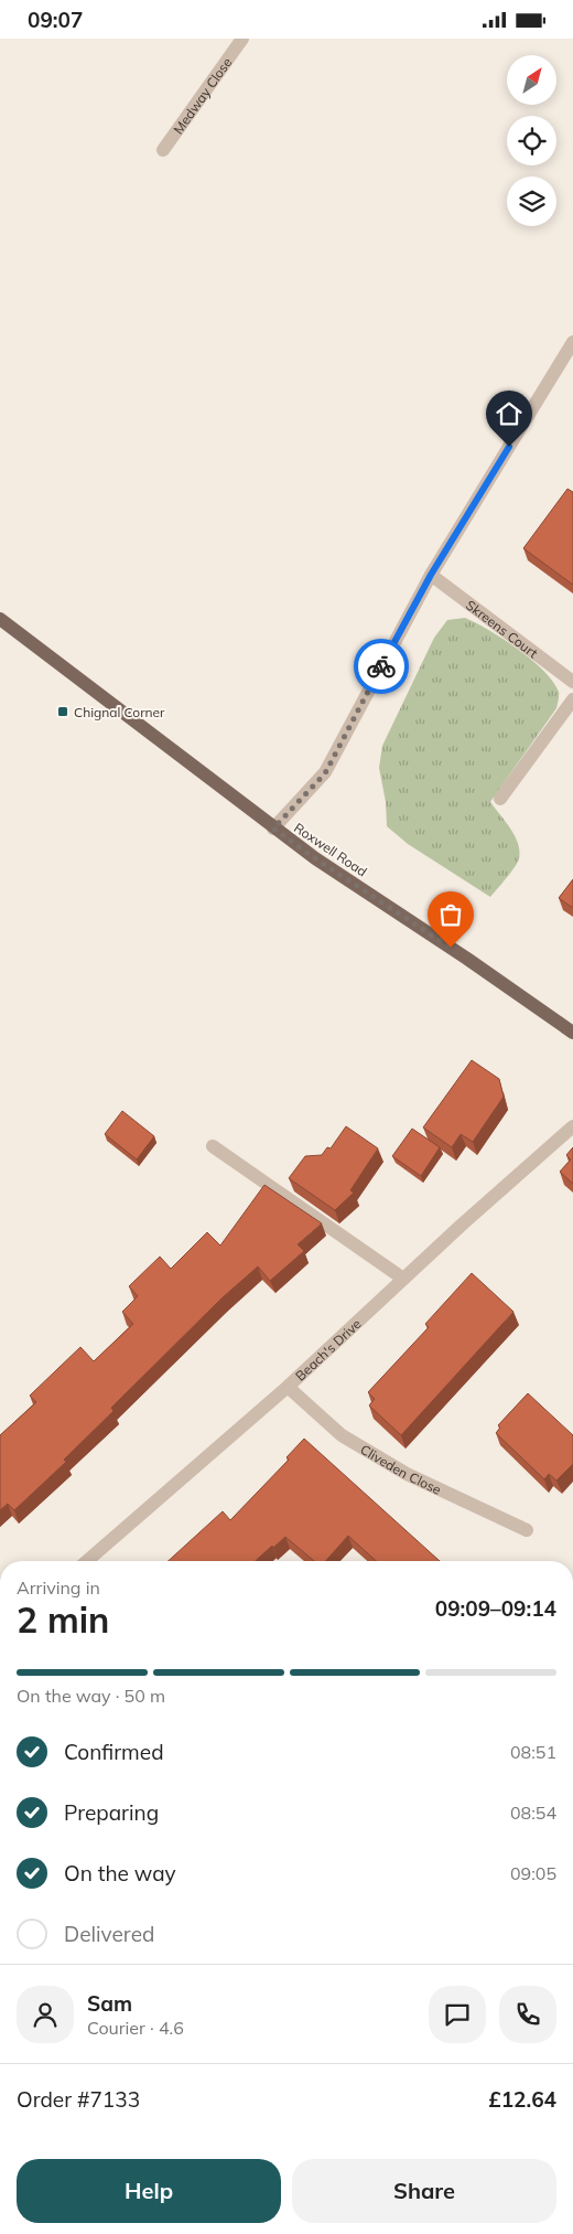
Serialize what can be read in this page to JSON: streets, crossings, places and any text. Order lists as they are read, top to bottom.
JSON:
{
  "streets": {
    "main road": ["Roxwell Road"],
    "street": [
      "Medway Close",
      "Skreens Court",
      "Beach's Drive",
      "Cliveden Close"
    ]
  },
  "crossings": [
    ["Beach's Drive", "Cliveden Close"]
  ],
  "places": {
    "transit": ["Chignal Corner"]
  },
  "north": "top right",
  "page": {
    "status": "09:07",
    "heading": ["2 min", "Arriving in", "09:09–09:14"],
    "panel": [
      "Sam",
      "Courier · 4.6",
      "Order #7133",
      "£12.64"
    ],
    "bar": "On the way · 50 m",
    "list": [
      ["Confirmed", "08:51"],
      ["Preparing", "08:54"],
      ["On the way", "09:05"],
      "Delivered"
    ],
    "buttons": ["Help", "Share"]
  }
}
